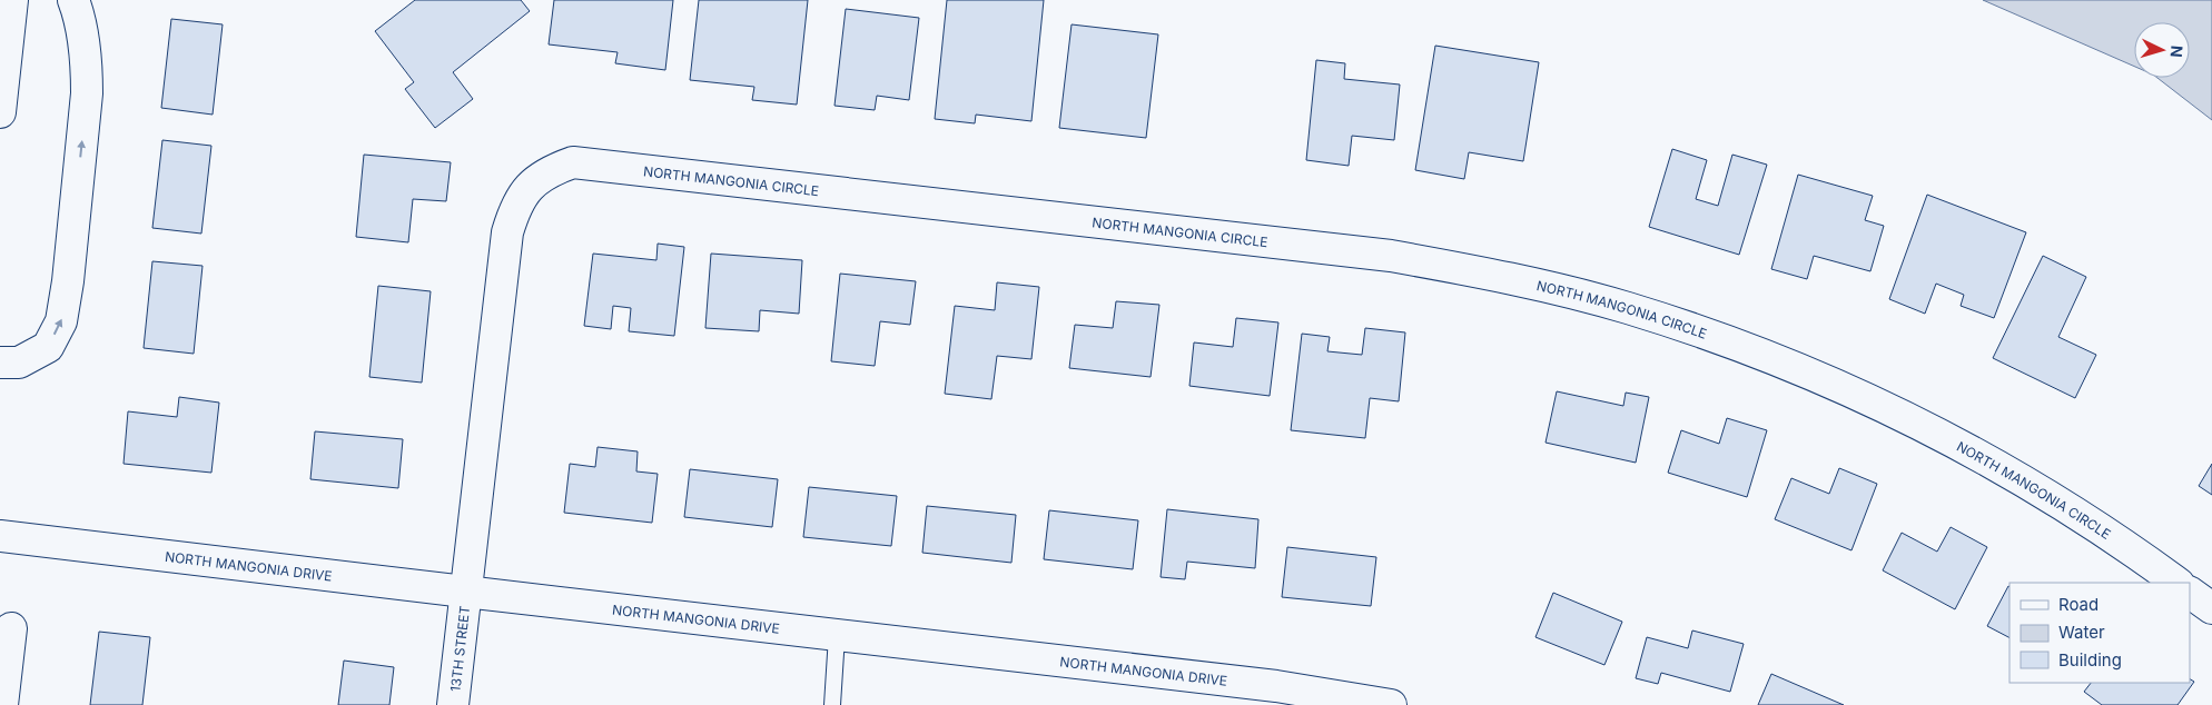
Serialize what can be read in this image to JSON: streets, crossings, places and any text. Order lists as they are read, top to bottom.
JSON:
{
  "streets": {
    "street": ["NORTH MANGONIA CIRCLE", "NORTH MANGONIA DRIVE", "13TH STREET"]
  },
  "crossings": [
    ["NORTH MANGONIA CIRCLE", "NORTH MANGONIA DRIVE"],
    ["NORTH MANGONIA CIRCLE", "13TH STREET"],
    ["NORTH MANGONIA DRIVE", "13TH STREET"]
  ],
  "legend": ["Road", "Water", "Building"],
  "north": "right"
}
